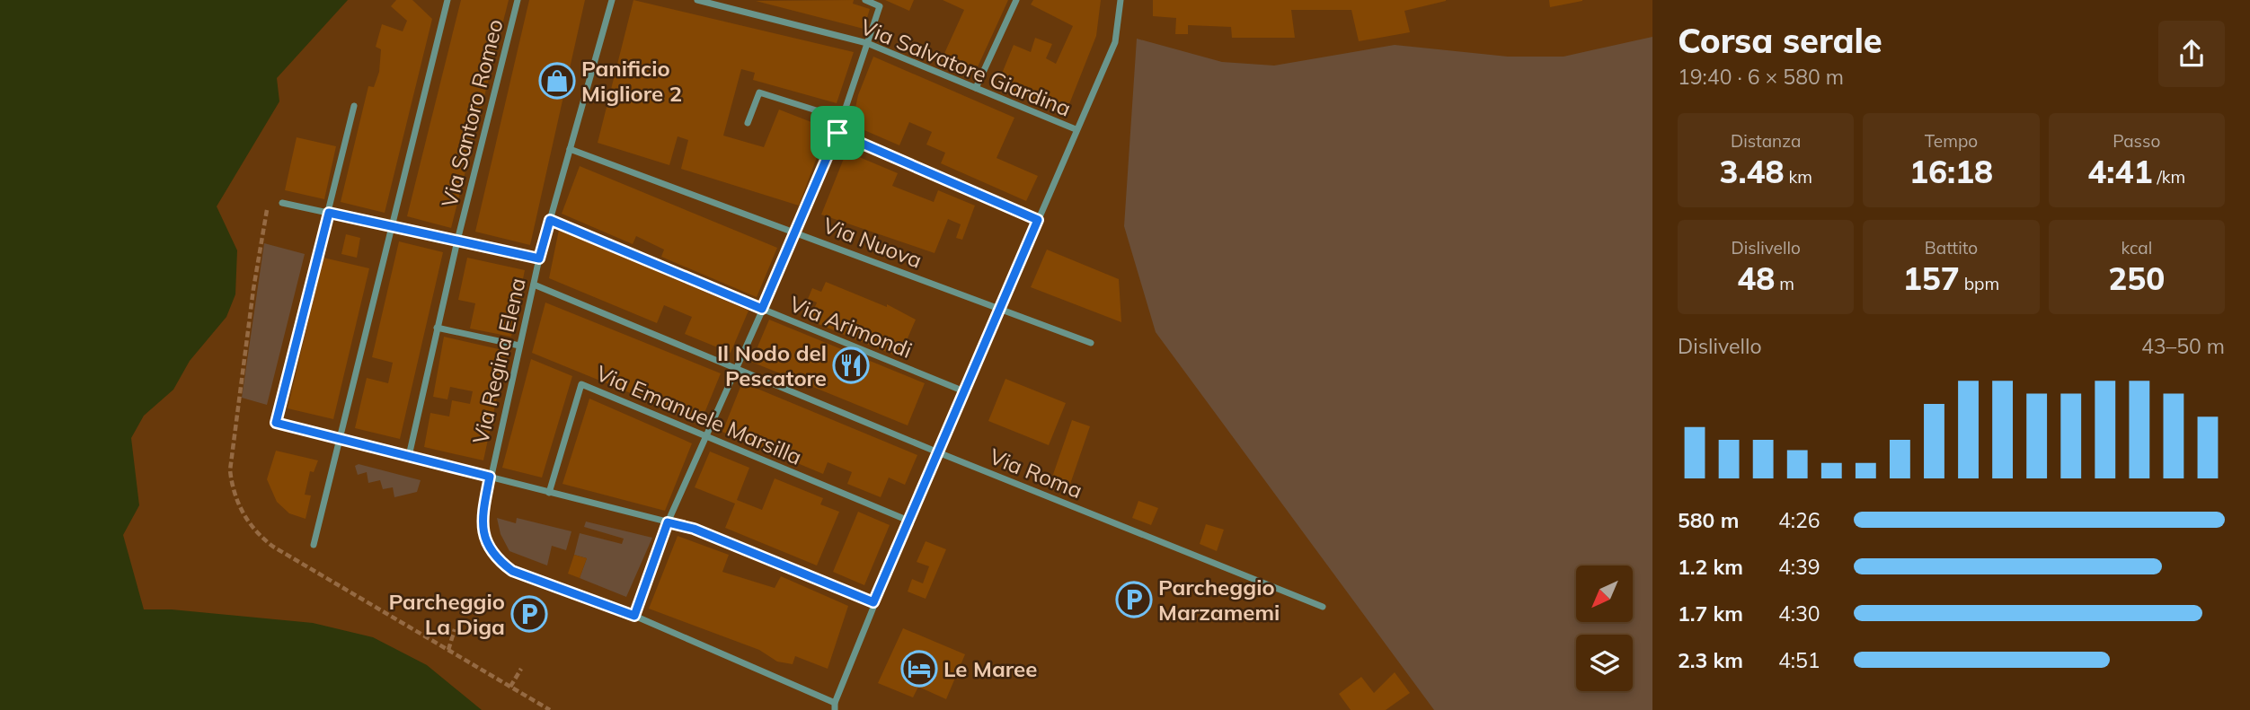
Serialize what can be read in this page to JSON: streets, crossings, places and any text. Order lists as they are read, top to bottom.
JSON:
{
  "streets": {
    "street": [
      "Via Salvatore Giardina",
      "Via Santoro Romeo",
      "Via Nuova",
      "Via Arimondi",
      "Via Regina Elena",
      "Via Emanuele Marsilla",
      "Via Roma"
    ]
  },
  "crossings": [
    ["Via Nuova", "Via Regina Elena"],
    ["Via Arimondi", "Via Regina Elena"],
    ["Via Regina Elena", "Via Roma"]
  ],
  "places": {
    "shop": ["Panificio Migliore 2"],
    "restaurant": ["Il Nodo del Pescatore"],
    "parking": ["Parcheggio Marzamemi", "Parcheggio La Diga"],
    "hotel": ["Le Maree"]
  },
  "north": "bottom left",
  "page": {
    "heading": ["Corsa serale", "19:40 · 6 × 580 m"],
    "stats": [
      ["Distanza", "3.48 km"],
      ["Tempo", "16:18"],
      ["Passo", "4:41 /km"],
      ["Dislivello", "48 m"],
      ["Battito", "157 bpm"],
      ["kcal", "250"]
    ],
    "chart": ["Dislivello", "43–50 m"],
    "list": [
      {
        "name": "580 m",
        "note": "4:26"
      },
      {
        "name": "1.2 km",
        "note": "4:39"
      },
      {
        "name": "1.7 km",
        "note": "4:30"
      },
      {
        "name": "2.3 km",
        "note": "4:51"
      }
    ]
  }
}
